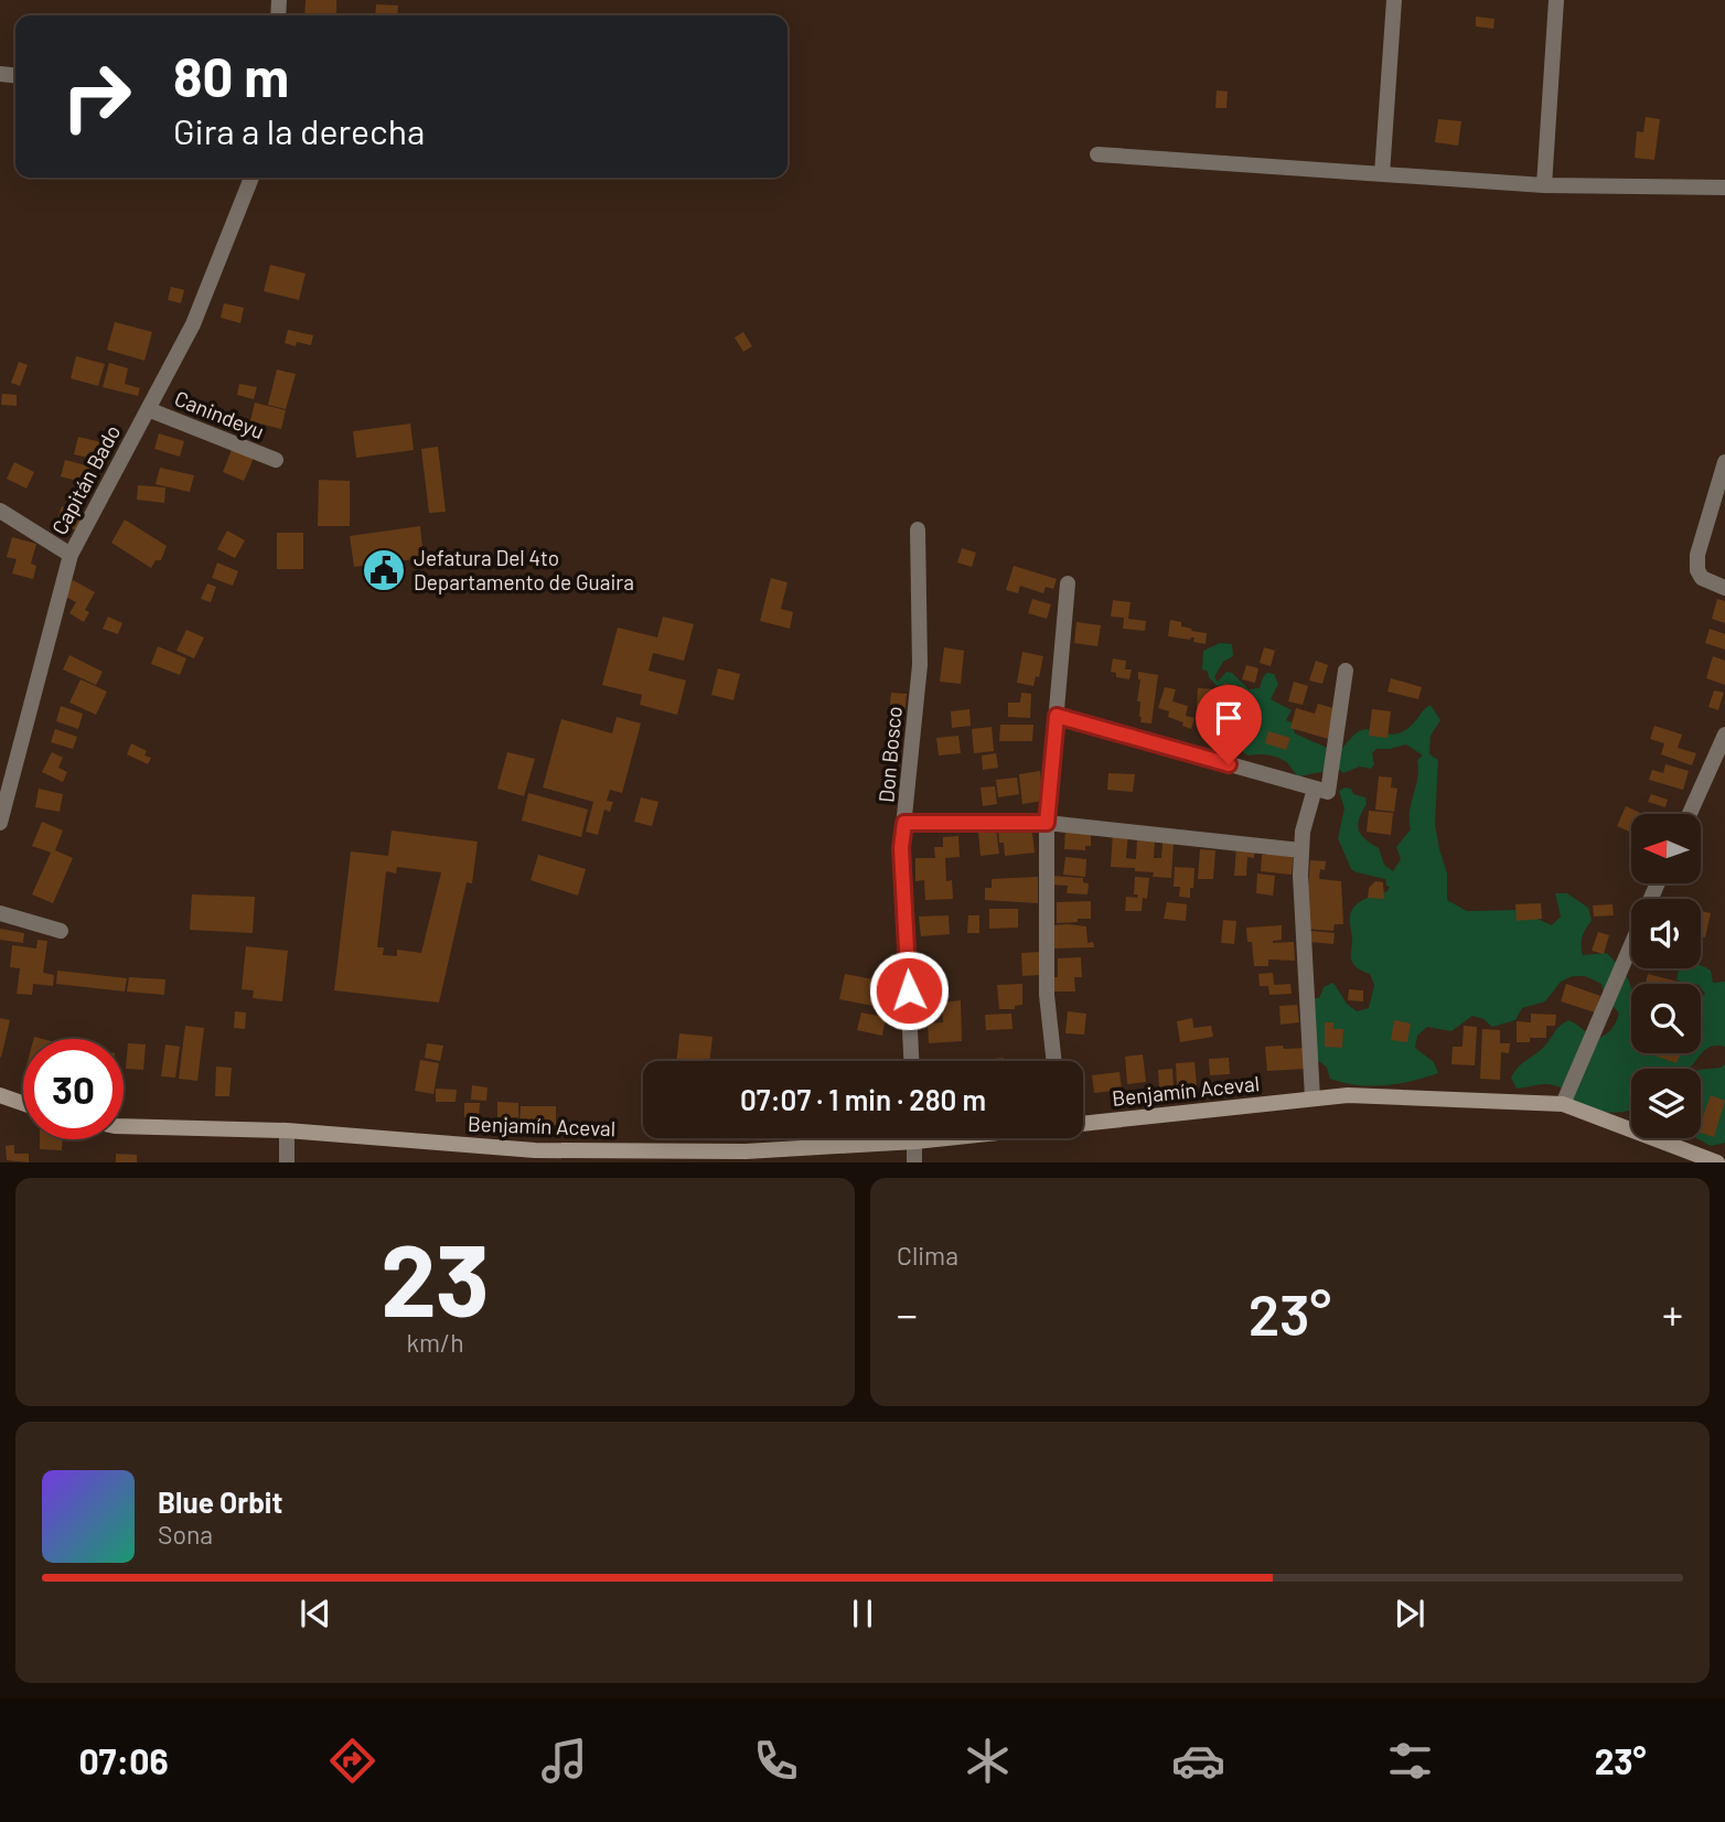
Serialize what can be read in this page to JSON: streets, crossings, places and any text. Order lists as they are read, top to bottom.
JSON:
{
  "streets": {
    "street": [
      "Canindeyu",
      "Capitán Bado",
      "Don Bosco",
      "Benjamín Aceval"
    ]
  },
  "crossings": [
    ["Canindeyu", "Capitán Bado"]
  ],
  "places": {
    "public building": ["Jefatura Del 4to Departamento de Guaira"]
  },
  "north": "left",
  "page": {
    "turn": ["80 m", "Gira a la derecha"],
    "limit": "30",
    "trip": "07:07 · 1 min · 280 m",
    "tile": [
      ["23", "km/h"],
      "Clima"
    ],
    "heat": ["−", "23°", "+"],
    "song": ["Blue Orbit", "Sona"],
    "tabs": ["07:06", "23°"]
  }
}
